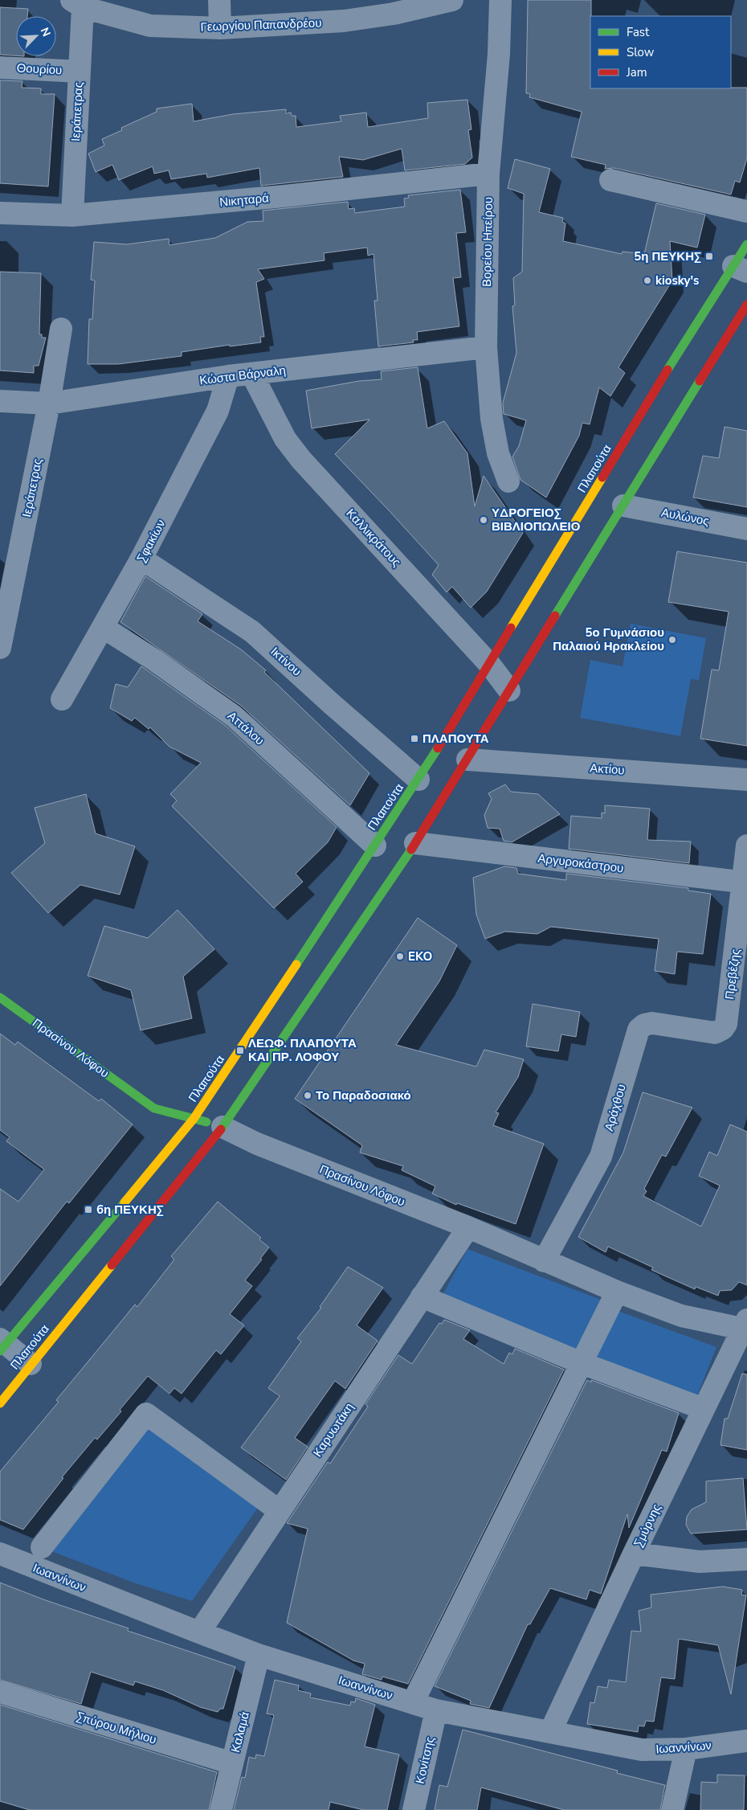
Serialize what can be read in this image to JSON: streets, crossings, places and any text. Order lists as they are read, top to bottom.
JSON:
{
  "streets": {
    "main road": ["Πλαπούτα", "Πρασίνου Λόφου"],
    "street": [
      "Γεωργίου Παπανδρέου",
      "Θουρίου",
      "Ιεράπετρας",
      "Νικηταρά",
      "Βορείου Ηπείρου",
      "Κώστα Βάρναλη",
      "Αυλώνος",
      "Καλλικράτους",
      "Σφακίων",
      "Ικτίνου",
      "Αττάλου",
      "Ακτίου",
      "Αργυροκάστρου",
      "Πρεβέζης",
      "Αράχθου",
      "Καρυωτάκη",
      "Σμύρνης",
      "Ιωαννίνων",
      "Σπύρου Μήλιου",
      "Καλαμά",
      "Κονίτσης"
    ]
  },
  "crossings": [
    ["Γεωργίου Παπανδρέου", "Ιεράπετρας"],
    ["Θουρίου", "Ιεράπετρας"],
    ["Ιεράπετρας", "Νικηταρά"],
    ["Ιεράπετρας", "Κώστα Βάρναλη"],
    ["Νικηταρά", "Βορείου Ηπείρου"],
    ["Βορείου Ηπείρου", "Κώστα Βάρναλη"],
    ["Κώστα Βάρναλη", "Καλλικράτους"],
    ["Κώστα Βάρναλη", "Σφακίων"],
    ["Πλαπούτα", "Αυλώνος"],
    ["Πλαπούτα", "Καλλικράτους"],
    ["Πλαπούτα", "Ικτίνου"],
    ["Πλαπούτα", "Αττάλου"],
    ["Πλαπούτα", "Ακτίου"],
    ["Πλαπούτα", "Αργυροκάστρου"],
    ["Πλαπούτα", "Πρασίνου Λόφου"],
    ["Σφακίων", "Ικτίνου"],
    ["Σφακίων", "Αττάλου"],
    ["Αργυροκάστρου", "Πρεβέζης"],
    ["Πρεβέζης", "Αράχθου"],
    ["Πρασίνου Λόφου", "Αράχθου"],
    ["Πρασίνου Λόφου", "Καρυωτάκη"],
    ["Πρασίνου Λόφου", "Σμύρνης"],
    ["Καρυωτάκη", "Ιωαννίνων"],
    ["Σμύρνης", "Ιωαννίνων"],
    ["Ιωαννίνων", "Καλαμά"],
    ["Ιωαννίνων", "Κονίτσης"],
    ["Σπύρου Μήλιου", "Καλαμά"]
  ],
  "places": {
    "transit": [
      "5η ΠΕΥΚΗΣ",
      "ΠΛΑΠΟΥΤΑ",
      "ΛΕΩΦ. ΠΛΑΠΟΥΤΑ ΚΑΙ ΠΡ. ΛΟΦΟΥ",
      "6η ΠΕΥΚΗΣ"
    ],
    "other": [
      "kiosky's",
      "ΥΔΡΟΓΕΙΟΣ ΒΙΒΛΙΟΠΩΛΕΙΟ",
      "5ο Γυμνάσιου Παλαιού Ηρακλείου",
      "EKO",
      "Το Παραδοσιακό"
    ]
  },
  "legend": ["Fast", "Slow", "Jam"],
  "north": "top right"
}
